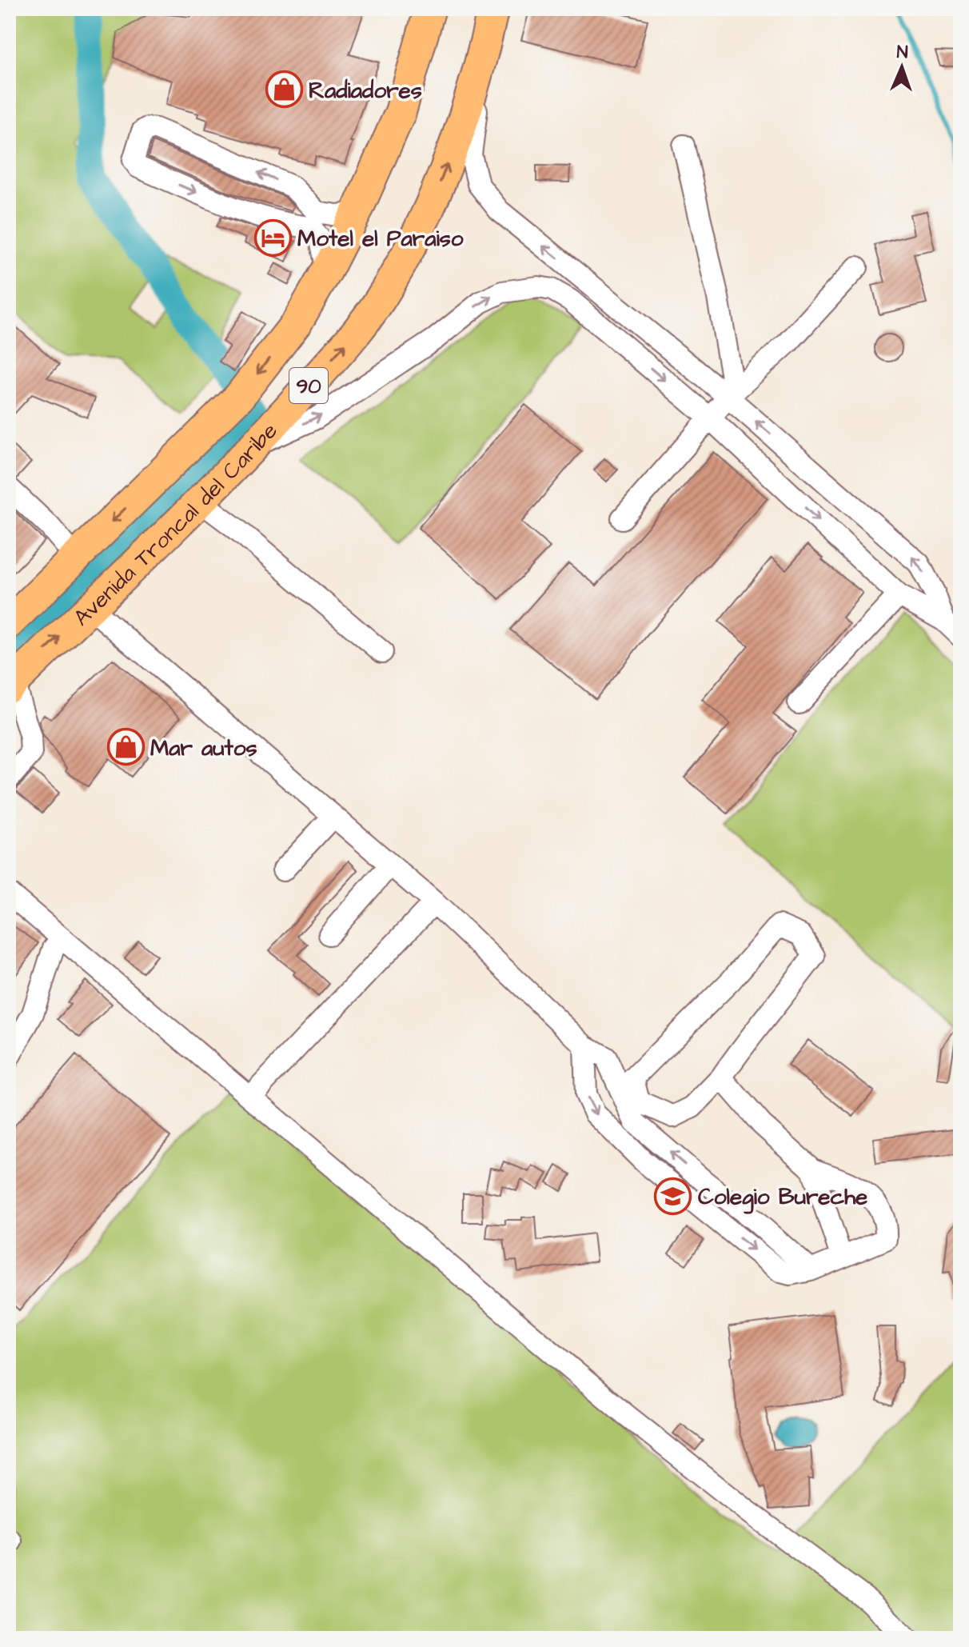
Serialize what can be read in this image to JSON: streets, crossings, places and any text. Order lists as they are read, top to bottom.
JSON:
{
  "streets": {
    "highway": ["90", "Avenida Troncal del Caribe"]
  },
  "places": {
    "shop": ["Radiadores", "Mar autos"],
    "hotel": ["Motel el Paraiso"],
    "school or university": ["Colegio Bureche"]
  },
  "north": "top"
}
